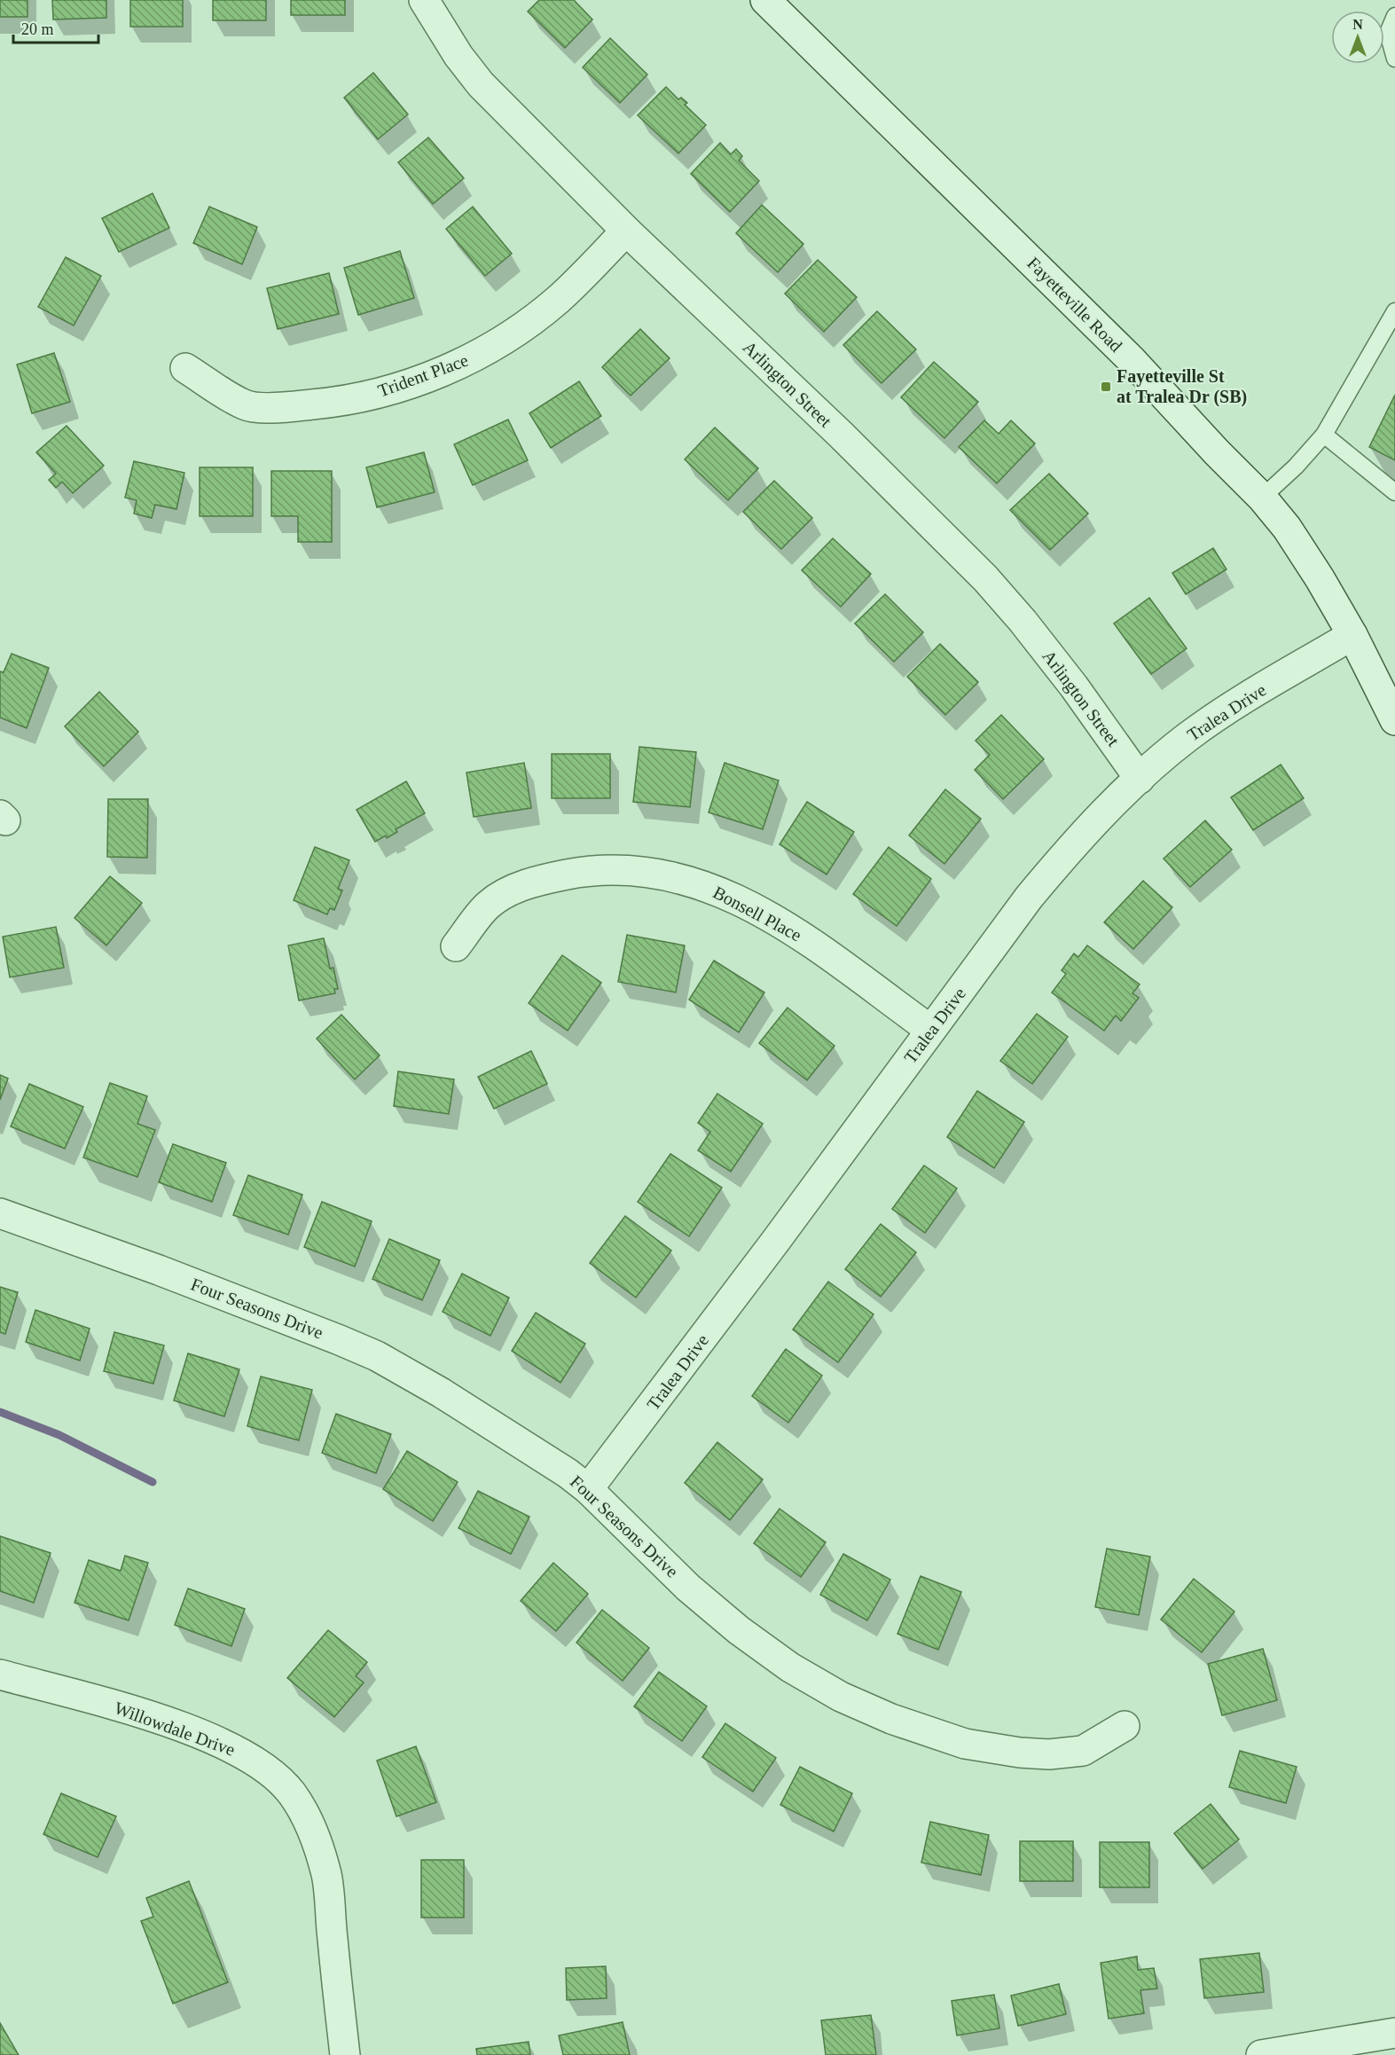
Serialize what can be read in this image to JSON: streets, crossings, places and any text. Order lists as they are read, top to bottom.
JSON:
{
  "streets": {
    "street": [
      "Fayetteville Road",
      "Trident Place",
      "Arlington Street",
      "Tralea Drive",
      "Bonsell Place",
      "Four Seasons Drive",
      "Willowdale Drive"
    ]
  },
  "crossings": [
    ["Fayetteville Road", "Tralea Drive"],
    ["Trident Place", "Arlington Street"],
    ["Arlington Street", "Tralea Drive"],
    ["Tralea Drive", "Bonsell Place"],
    ["Tralea Drive", "Four Seasons Drive"]
  ],
  "places": {
    "transit": ["Fayetteville St at Tralea Dr (SB)"]
  },
  "scale_bar": "20 m",
  "north": "top"
}
